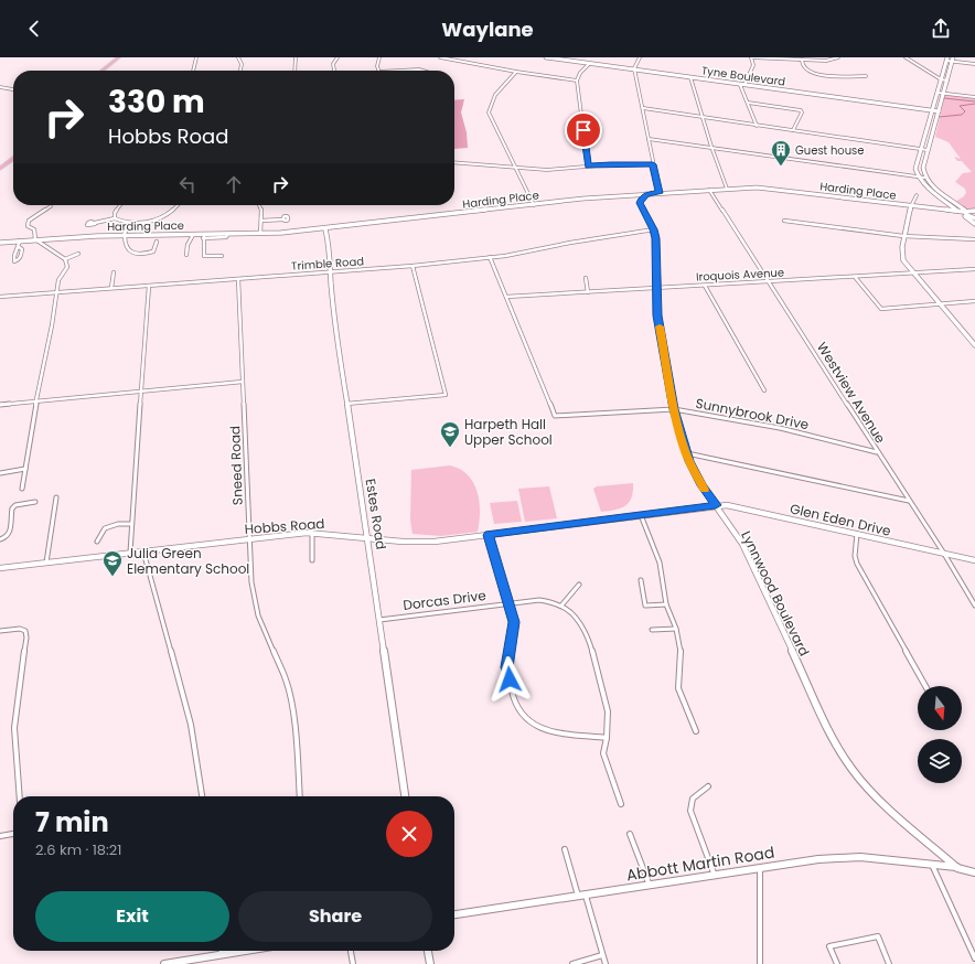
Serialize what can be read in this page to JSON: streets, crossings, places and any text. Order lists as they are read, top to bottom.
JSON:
{
  "streets": {
    "street": [
      "Tyne Boulevard",
      "Harding Place",
      "Trimble Road",
      "Iroquois Avenue",
      "Westview Avenue",
      "Sunnybrook Drive",
      "Sneed Road",
      "Estes Road",
      "Glen Eden Drive",
      "Hobbs Road",
      "Lynnwood Boulevard",
      "Dorcas Drive",
      "Abbott Martin Road"
    ]
  },
  "crossings": [
    ["Harding Place", "Westview Avenue"],
    ["Harding Place", "Estes Road"],
    ["Harding Place", "Lynnwood Boulevard"],
    ["Trimble Road", "Sunnybrook Drive"],
    ["Trimble Road", "Sneed Road"],
    ["Trimble Road", "Estes Road"],
    ["Trimble Road", "Lynnwood Boulevard"],
    ["Iroquois Avenue", "Westview Avenue"],
    ["Iroquois Avenue", "Sunnybrook Drive"],
    ["Iroquois Avenue", "Lynnwood Boulevard"],
    ["Westview Avenue", "Sunnybrook Drive"],
    ["Westview Avenue", "Glen Eden Drive"],
    ["Sunnybrook Drive", "Lynnwood Boulevard"],
    ["Sneed Road", "Hobbs Road"],
    ["Estes Road", "Hobbs Road"],
    ["Estes Road", "Dorcas Drive"],
    ["Glen Eden Drive", "Hobbs Road"],
    ["Glen Eden Drive", "Lynnwood Boulevard"],
    ["Lynnwood Boulevard", "Abbott Martin Road"]
  ],
  "places": {
    "building": ["Guest house"],
    "school or university": ["Harpeth Hall Upper School", "Julia Green Elementary School"]
  },
  "north": "bottom",
  "page": {
    "header": "Waylane",
    "turn": ["330 m", "Hobbs Road"],
    "heading": ["7 min", "2.6 km · 18:21"],
    "buttons": ["Exit", "Share"]
  }
}
